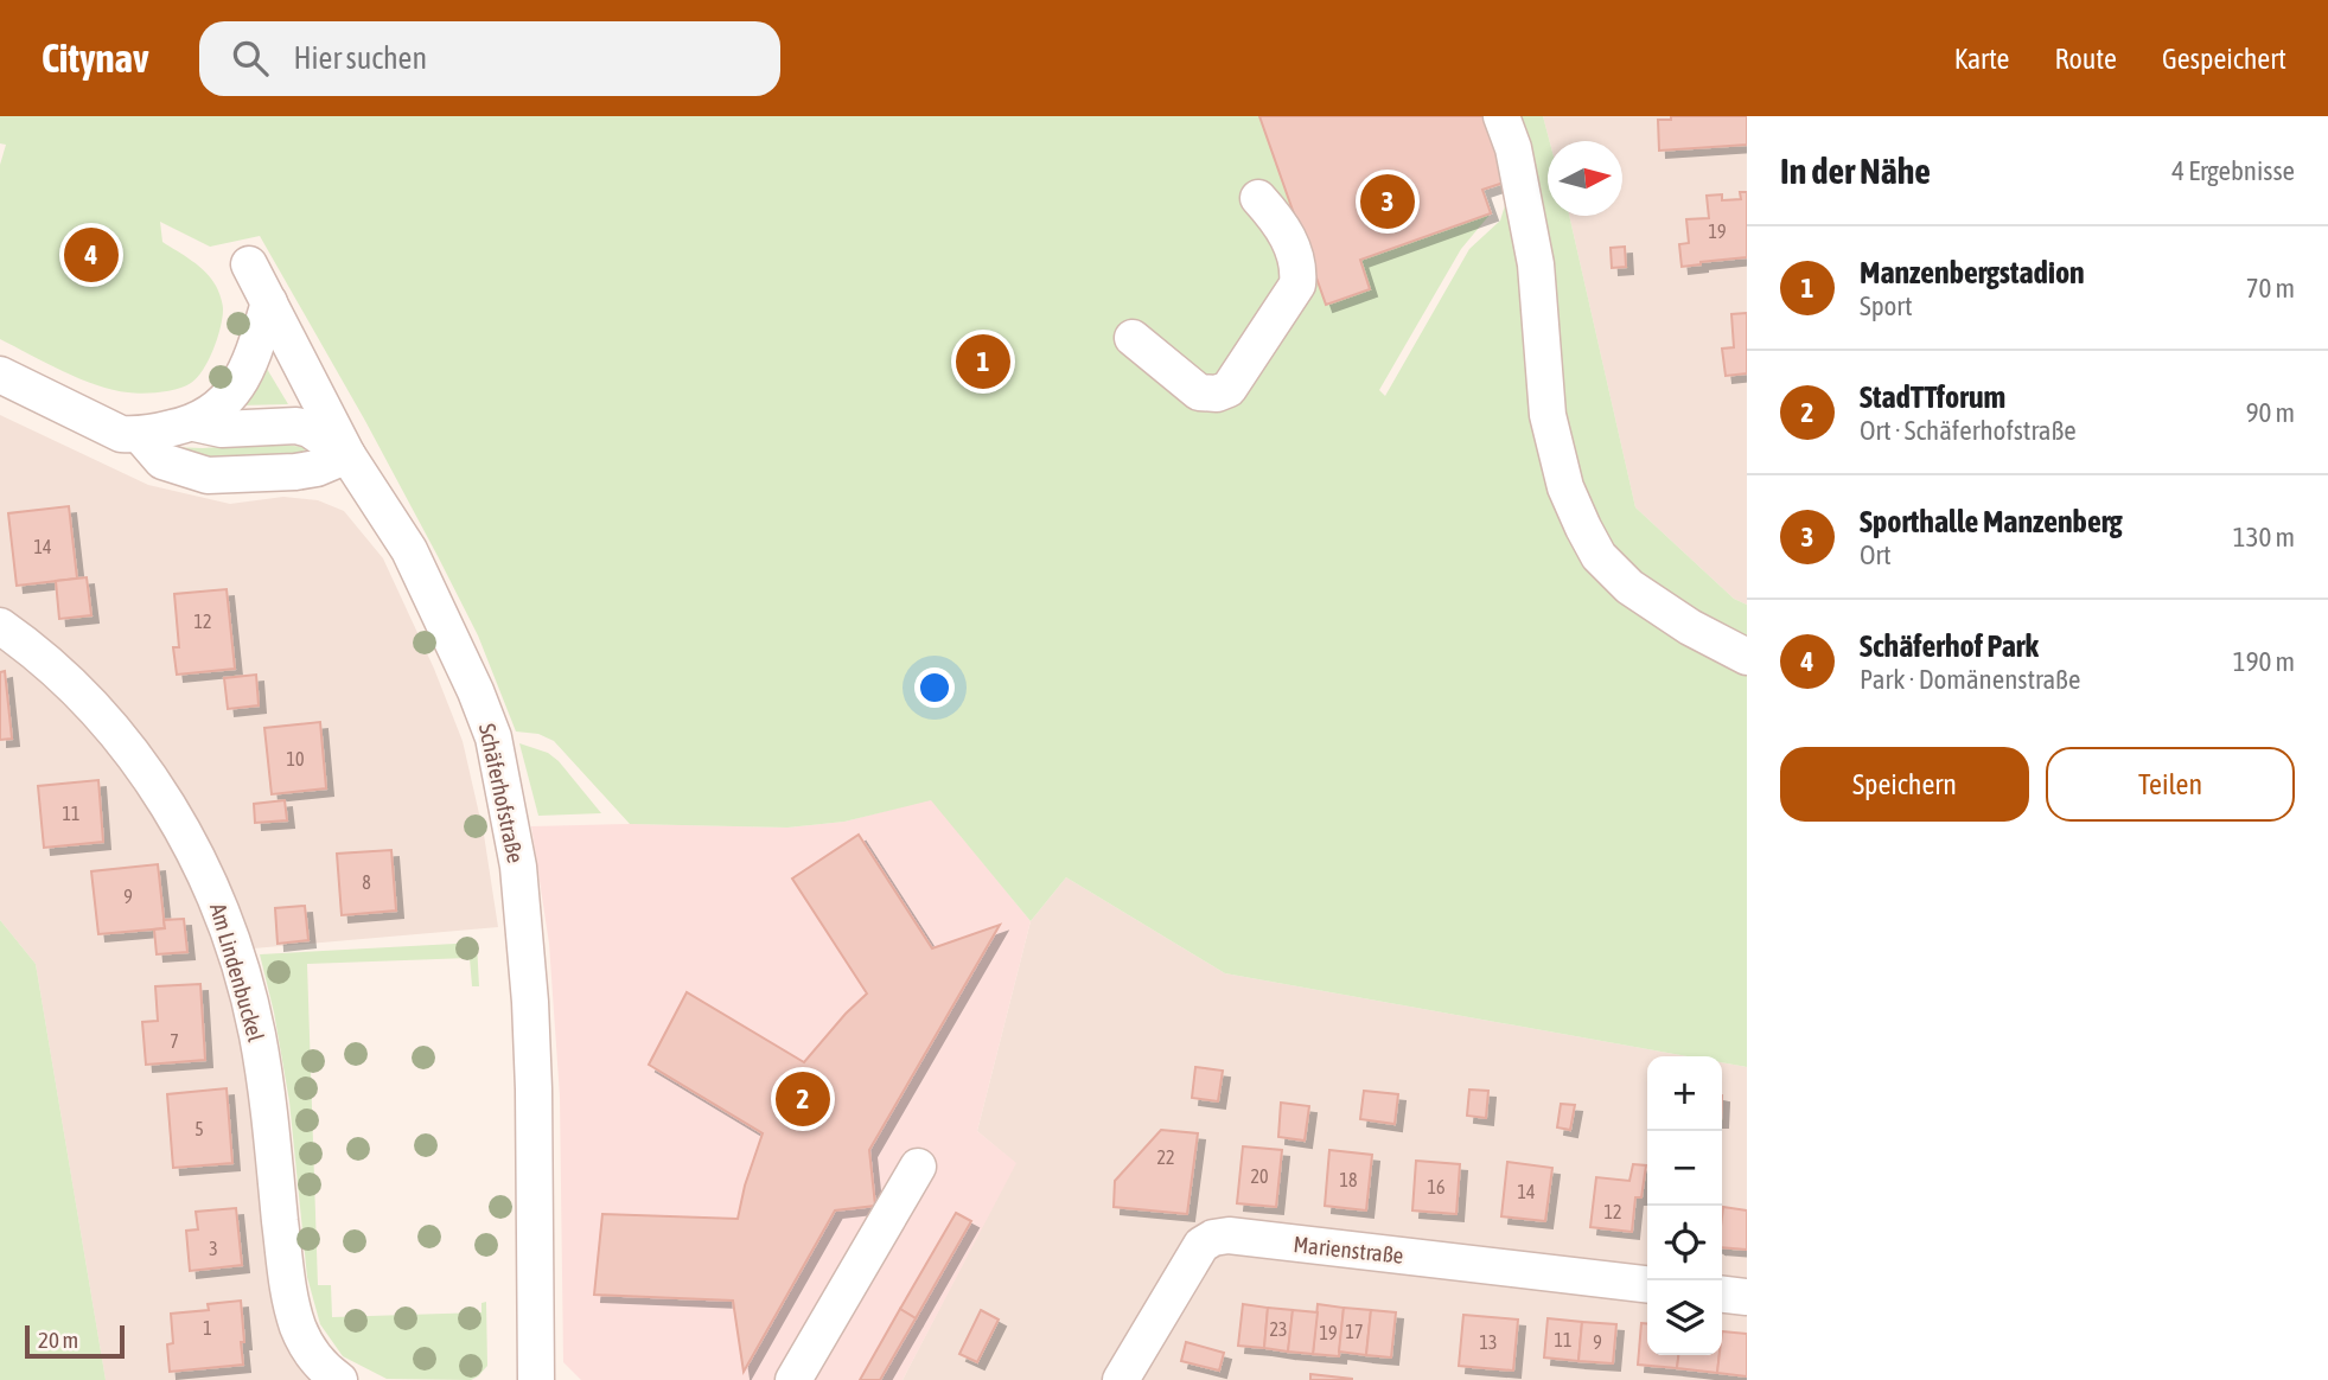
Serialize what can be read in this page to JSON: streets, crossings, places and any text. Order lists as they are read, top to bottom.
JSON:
{
  "streets": {
    "street": ["Schäferhofstraße", "Am Lindenbuckel", "Marienstraße"]
  },
  "house_numbers": [
    "19",
    "14",
    "12",
    "10",
    "11",
    "8",
    "9",
    "7",
    "5",
    "22",
    "20",
    "18",
    "16",
    "14",
    "12",
    "3",
    "1",
    "23",
    "17",
    "19",
    "11",
    "13",
    "9"
  ],
  "scale_bar": "20 m",
  "north": "right",
  "page": {
    "header": "Citynav",
    "search": "Hier suchen",
    "nav": ["Karte", "Route", "Gespeichert"],
    "heading": ["In der Nähe", "4 Ergebnisse"],
    "pins": [
      "3",
      "4",
      "1",
      "2"
    ],
    "list": [
      {
        "mark": "1",
        "name": "Manzenbergstadion",
        "note": "Sport",
        "value": "70 m"
      },
      {
        "mark": "2",
        "name": "StadTTforum",
        "note": "Ort · Schäferhofstraße",
        "value": "90 m"
      },
      {
        "mark": "3",
        "name": "Sporthalle Manzenberg",
        "note": "Ort",
        "value": "130 m"
      },
      {
        "mark": "4",
        "name": "Schäferhof Park",
        "note": "Park · Domänenstraße",
        "value": "190 m"
      }
    ],
    "buttons": ["Speichern", "Teilen"],
    "map_buttons": ["+", "−"],
    "scale": "20 m"
  }
}
